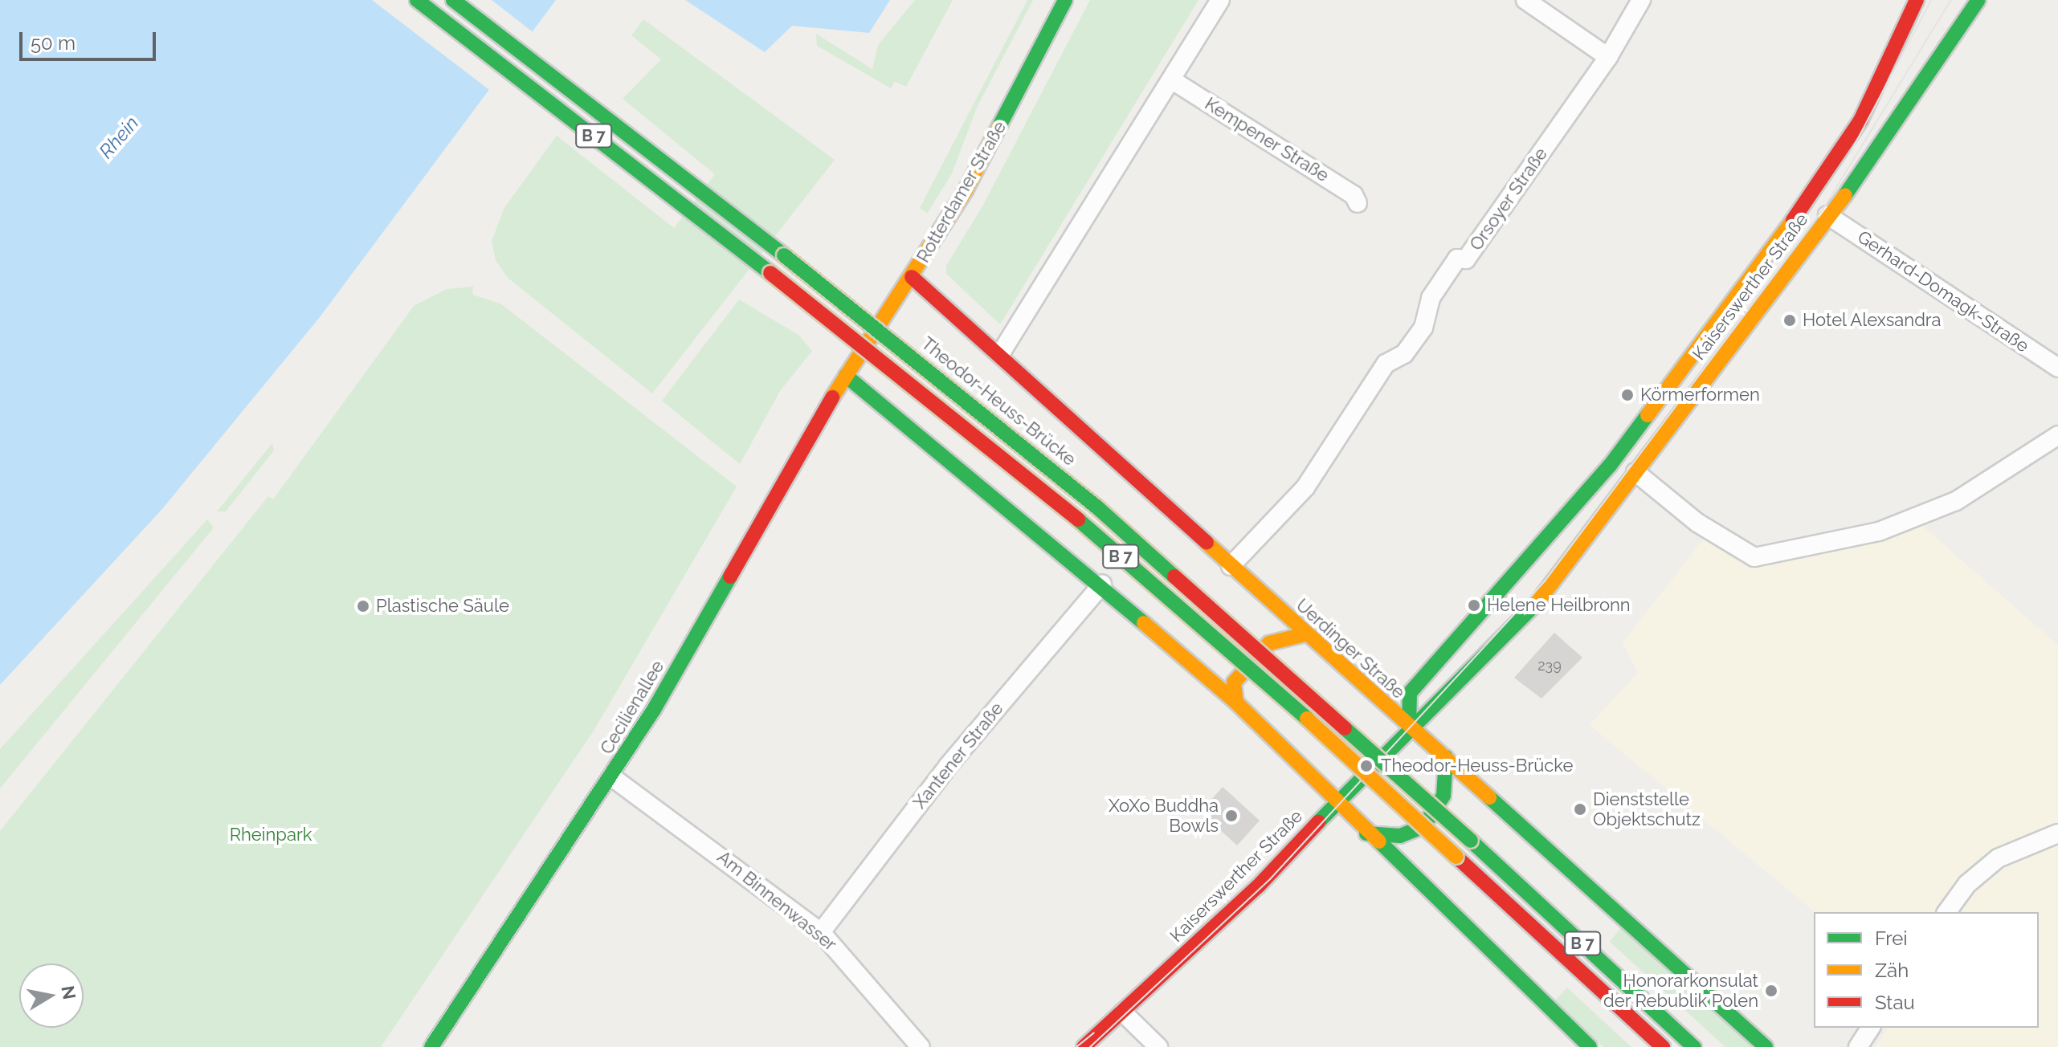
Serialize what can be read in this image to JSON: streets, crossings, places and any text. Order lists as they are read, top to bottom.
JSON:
{
  "streets": {
    "street": [
      "B 7",
      "Kempener Straße",
      "Rotterdamer Straße",
      "Orsoyer Straße",
      "Kaiserswerther Straße",
      "Gerhard-Domagk-Straße",
      "Theodor-Heuss-Brücke",
      "Uerdinger Straße",
      "Cecilienallee",
      "Xantener Straße",
      "Am Binnenwasser"
    ]
  },
  "crossings": [
    ["Rotterdamer Straße", "Uerdinger Straße"],
    ["Rotterdamer Straße", "Cecilienallee"],
    ["Orsoyer Straße", "Uerdinger Straße"],
    ["Kaiserswerther Straße", "Gerhard-Domagk-Straße"],
    ["Kaiserswerther Straße", "Uerdinger Straße"],
    ["Cecilienallee", "Am Binnenwasser"],
    ["Xantener Straße", "Am Binnenwasser"]
  ],
  "water": ["Rhein"],
  "parks": ["Rheinpark"],
  "places": [
    "Hotel Alexsandra",
    "Körmerformen",
    "Helene Heilbronn",
    "Plastische Säule",
    "Theodor-Heuss-Brücke",
    "Dienststelle Objektschutz",
    "XoXo Buddha Bowls",
    "Honorarkonsulat der Rebublik Polen"
  ],
  "house_numbers": ["239"],
  "legend": ["Frei", "Zäh", "Stau"],
  "scale_bar": "50 m",
  "north": "right"
}
